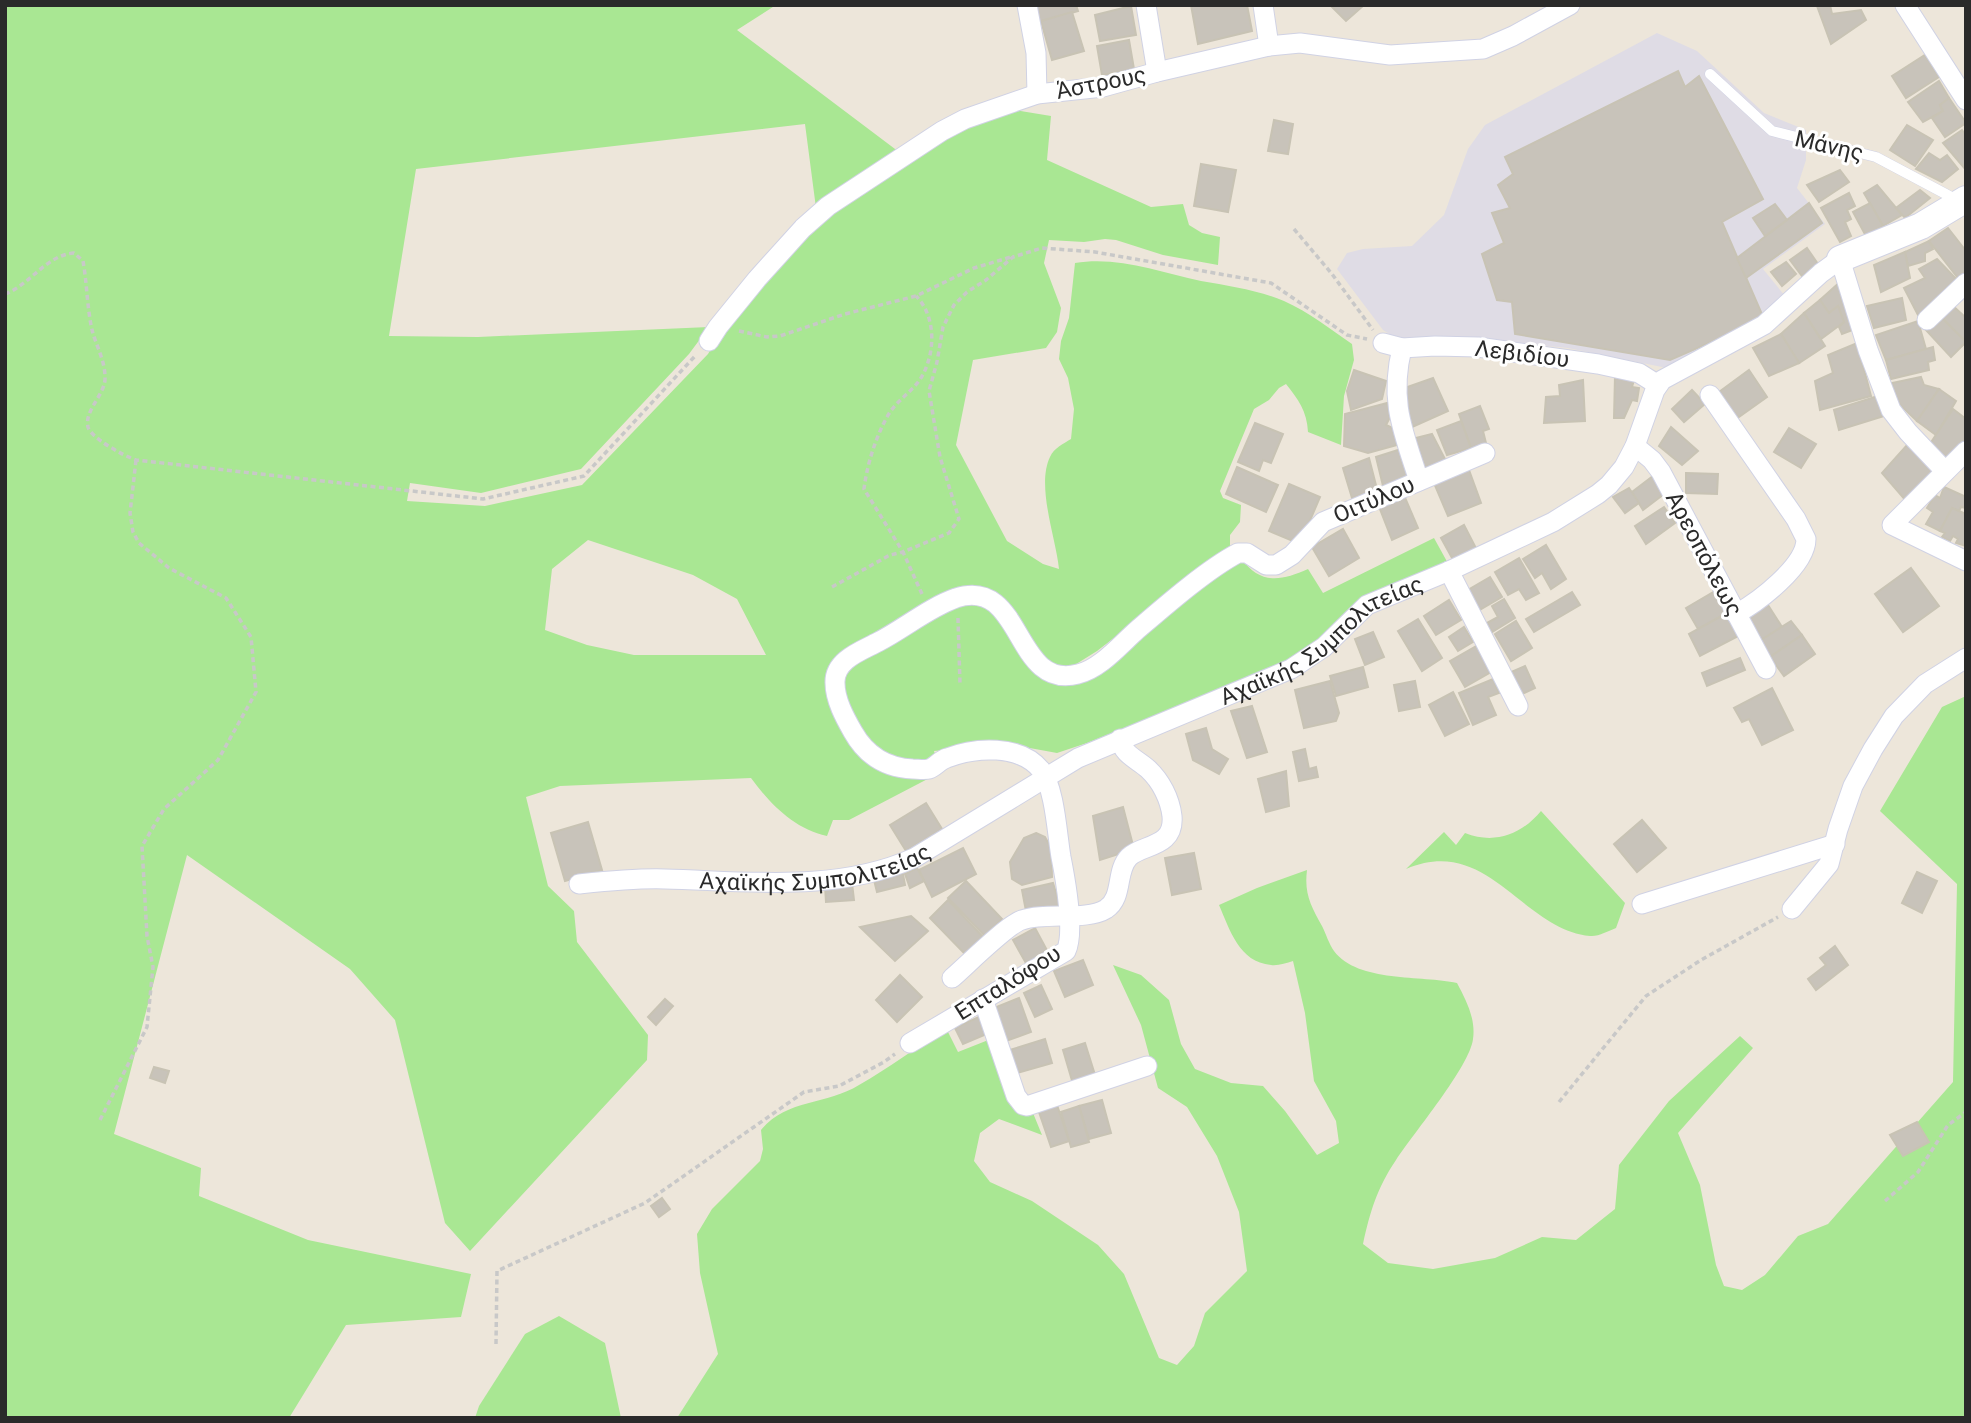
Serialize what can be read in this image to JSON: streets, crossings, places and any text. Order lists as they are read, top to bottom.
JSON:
{
  "streets": {
    "street": [
      "Άστρους",
      "Λεβιδίου",
      "Οιτύλου",
      "Αρεοπόλεως",
      "Αχαϊκής Συμπολιτείας",
      "Επταλόφου"
    ],
    "lane": ["Μάνης"]
  },
  "crossings": [
    ["Λεβιδίου", "Αχαϊκής Συμπολιτείας"],
    ["Αρεοπόλεως", "Αχαϊκής Συμπολιτείας"],
    ["Αχαϊκής Συμπολιτείας", "Επταλόφου"]
  ]
}
